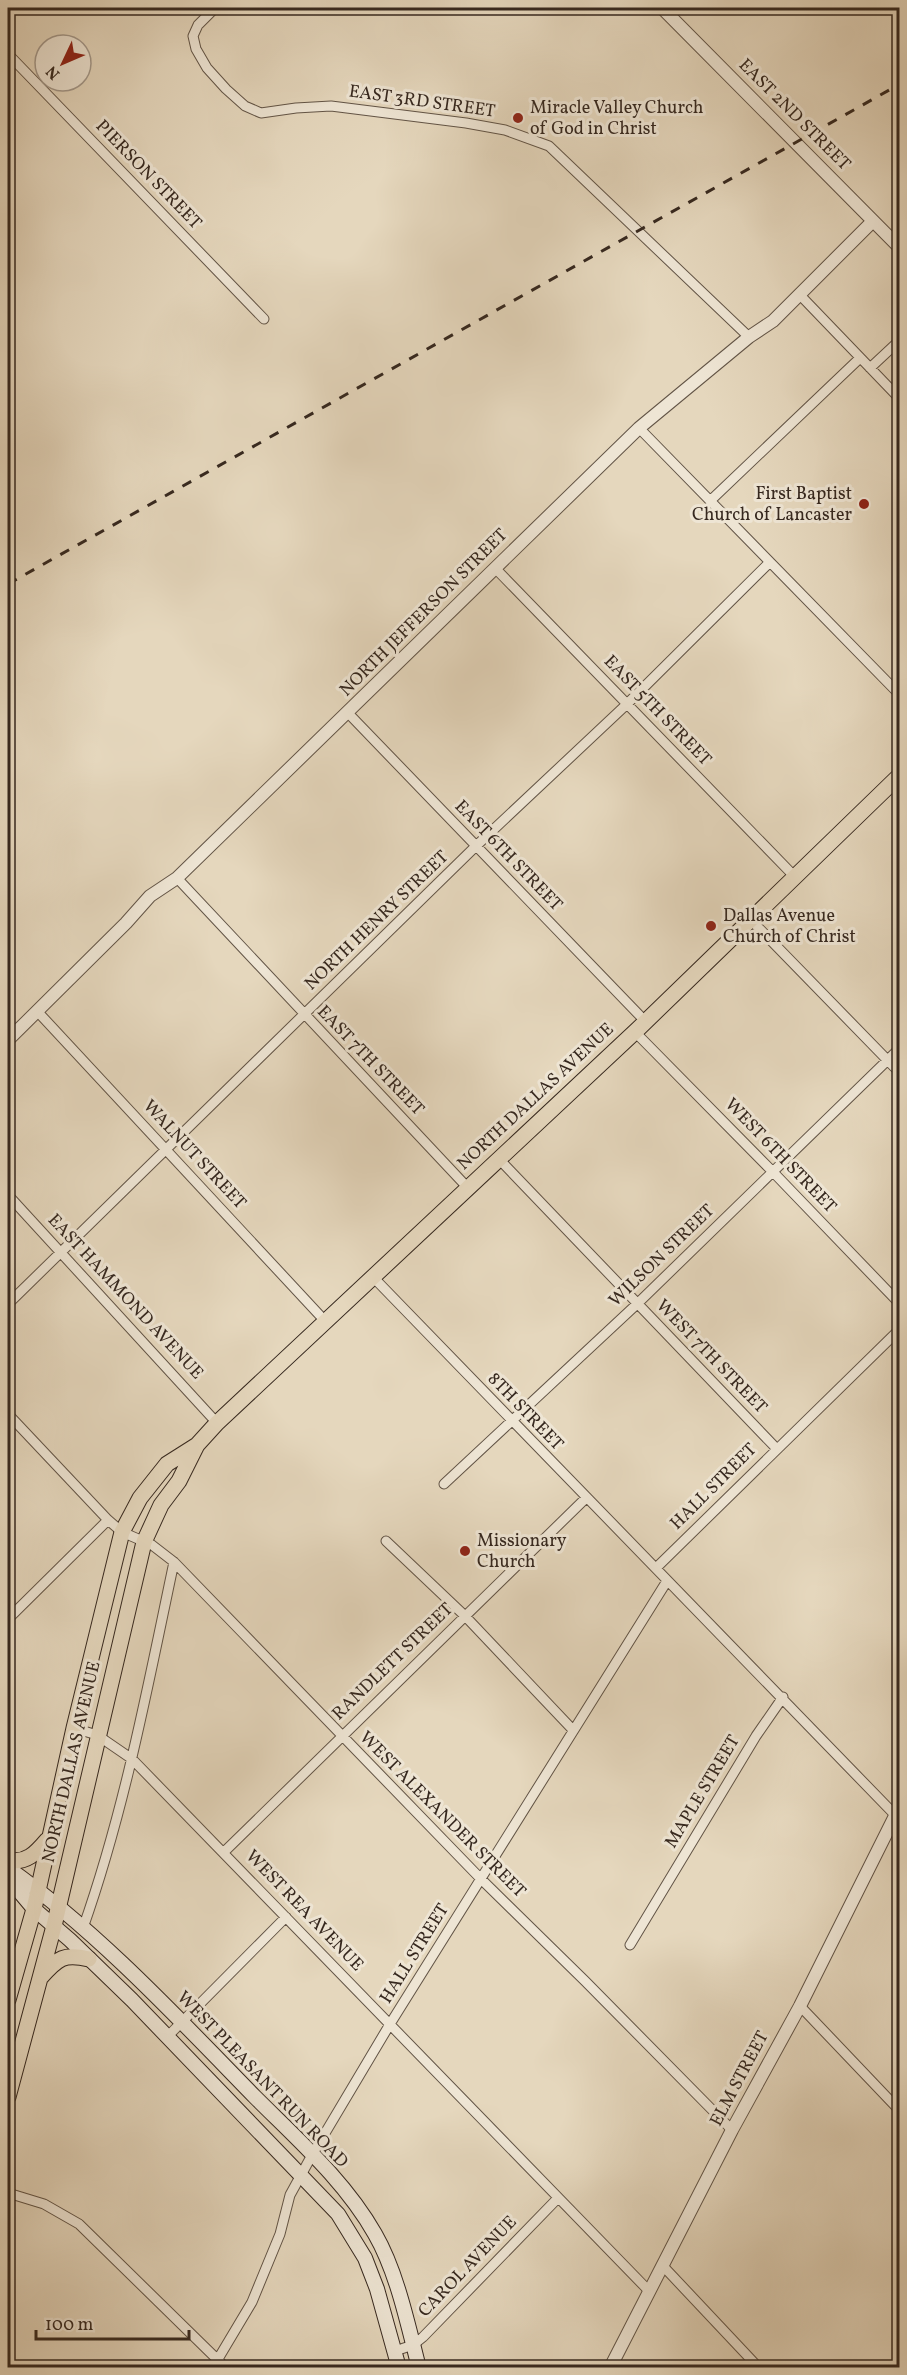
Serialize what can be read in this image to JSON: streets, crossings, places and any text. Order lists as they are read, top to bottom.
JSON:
{
  "streets": {
    "main road": ["NORTH DALLAS AVENUE", "WEST PLEASANT RUN ROAD"],
    "street": [
      "EAST 3RD STREET",
      "EAST 2ND STREET",
      "PIERSON STREET",
      "NORTH JEFFERSON STREET",
      "EAST 5TH STREET",
      "EAST 6TH STREET",
      "NORTH HENRY STREET",
      "EAST 7TH STREET",
      "WALNUT STREET",
      "WEST 6TH STREET",
      "WILSON STREET",
      "EAST HAMMOND AVENUE",
      "WEST 7TH STREET",
      "8TH STREET",
      "HALL STREET",
      "RANDLETT STREET",
      "MAPLE STREET",
      "WEST ALEXANDER STREET",
      "WEST REA AVENUE",
      "ELM STREET",
      "CAROL AVENUE"
    ]
  },
  "crossings": [
    ["EAST 3RD STREET", "NORTH JEFFERSON STREET"],
    ["EAST 2ND STREET", "NORTH JEFFERSON STREET"],
    ["NORTH JEFFERSON STREET", "EAST 5TH STREET"],
    ["NORTH JEFFERSON STREET", "EAST 6TH STREET"],
    ["NORTH JEFFERSON STREET", "EAST 7TH STREET"],
    ["NORTH JEFFERSON STREET", "WALNUT STREET"],
    ["EAST 5TH STREET", "NORTH HENRY STREET"],
    ["EAST 5TH STREET", "NORTH DALLAS AVENUE"],
    ["EAST 6TH STREET", "NORTH HENRY STREET"],
    ["EAST 6TH STREET", "NORTH DALLAS AVENUE"],
    ["EAST 6TH STREET", "WEST 6TH STREET"],
    ["NORTH HENRY STREET", "EAST 7TH STREET"],
    ["NORTH HENRY STREET", "WALNUT STREET"],
    ["NORTH HENRY STREET", "EAST HAMMOND AVENUE"],
    ["EAST 7TH STREET", "NORTH DALLAS AVENUE"],
    ["NORTH DALLAS AVENUE", "WALNUT STREET"],
    ["NORTH DALLAS AVENUE", "WEST 6TH STREET"],
    ["NORTH DALLAS AVENUE", "EAST HAMMOND AVENUE"],
    ["NORTH DALLAS AVENUE", "WEST 7TH STREET"],
    ["NORTH DALLAS AVENUE", "8TH STREET"],
    ["NORTH DALLAS AVENUE", "WEST ALEXANDER STREET"],
    ["NORTH DALLAS AVENUE", "WEST REA AVENUE"],
    ["NORTH DALLAS AVENUE", "WEST PLEASANT RUN ROAD"],
    ["WEST 6TH STREET", "WILSON STREET"],
    ["WILSON STREET", "WEST 7TH STREET"],
    ["WILSON STREET", "8TH STREET"],
    ["WEST 7TH STREET", "HALL STREET"],
    ["8TH STREET", "HALL STREET"],
    ["8TH STREET", "RANDLETT STREET"],
    ["HALL STREET", "WEST ALEXANDER STREET"],
    ["HALL STREET", "WEST REA AVENUE"],
    ["HALL STREET", "WEST PLEASANT RUN ROAD"],
    ["RANDLETT STREET", "WEST ALEXANDER STREET"],
    ["RANDLETT STREET", "WEST REA AVENUE"],
    ["WEST ALEXANDER STREET", "ELM STREET"],
    ["WEST REA AVENUE", "ELM STREET"],
    ["WEST REA AVENUE", "CAROL AVENUE"],
    ["WEST PLEASANT RUN ROAD", "CAROL AVENUE"]
  ],
  "places": [
    "Miracle Valley Church of God in Christ",
    "First Baptist Church of Lancaster",
    "Dallas Avenue Church of Christ",
    "Missionary Church"
  ],
  "scale_bar": "100 m",
  "north": "bottom left"
}
